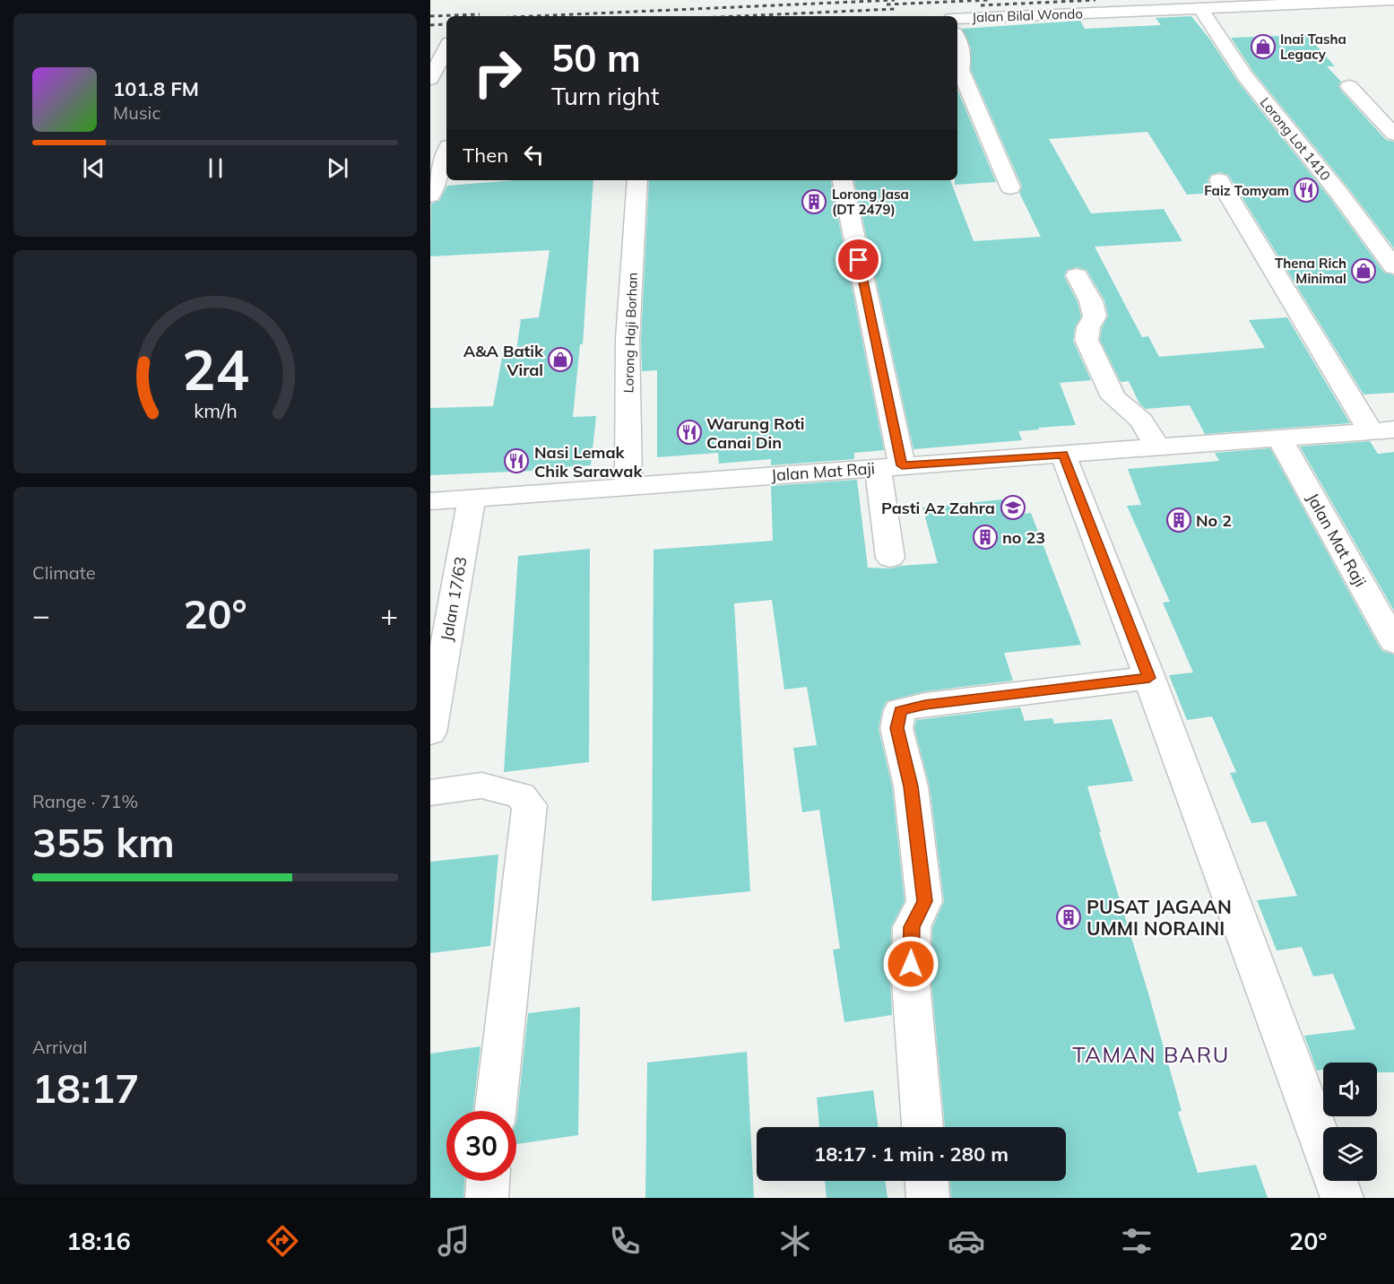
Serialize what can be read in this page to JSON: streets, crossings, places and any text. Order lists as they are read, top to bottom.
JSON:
{
  "streets": {
    "street": [
      "Jalan Bilal Wondo",
      "Lorong Lot 1410",
      "Lorong Haji Borhan",
      "Jalan Mat Raji",
      "Jalan 17/63"
    ]
  },
  "crossings": [
    ["Jalan Bilal Wondo", "Lorong Lot 1410"],
    ["Lorong Haji Borhan", "Jalan Mat Raji"],
    ["Jalan Mat Raji", "Jalan 17/63"]
  ],
  "districts": ["TAMAN BARU"],
  "places": {
    "shop": ["Inai Tasha Legacy", "Thena Rich Minimal", "A&A Batik Viral"],
    "restaurant": ["Faiz Tomyam", "Warung Roti Canai Din", "Nasi Lemak Chik Sarawak"],
    "building": [
      "Lorong Jasa (DT 2479)",
      "No 2",
      "no 23",
      "PUSAT JAGAAN UMMI NORAINI"
    ],
    "school or university": ["Pasti Az Zahra"]
  },
  "page": {
    "turn": ["50 m", "Turn right"],
    "song": ["101.8 FM", "Music"],
    "then": "Then",
    "tile": [
      "Climate",
      ["Range · 71%", "355 km"],
      ["Arrival", "18:17"]
    ],
    "heat": ["−", "20°", "+"],
    "limit": "30",
    "trip": "18:17 · 1 min · 280 m",
    "tabs": ["18:16", "20°"],
    "gauge": ["24", "km/h"]
  }
}
